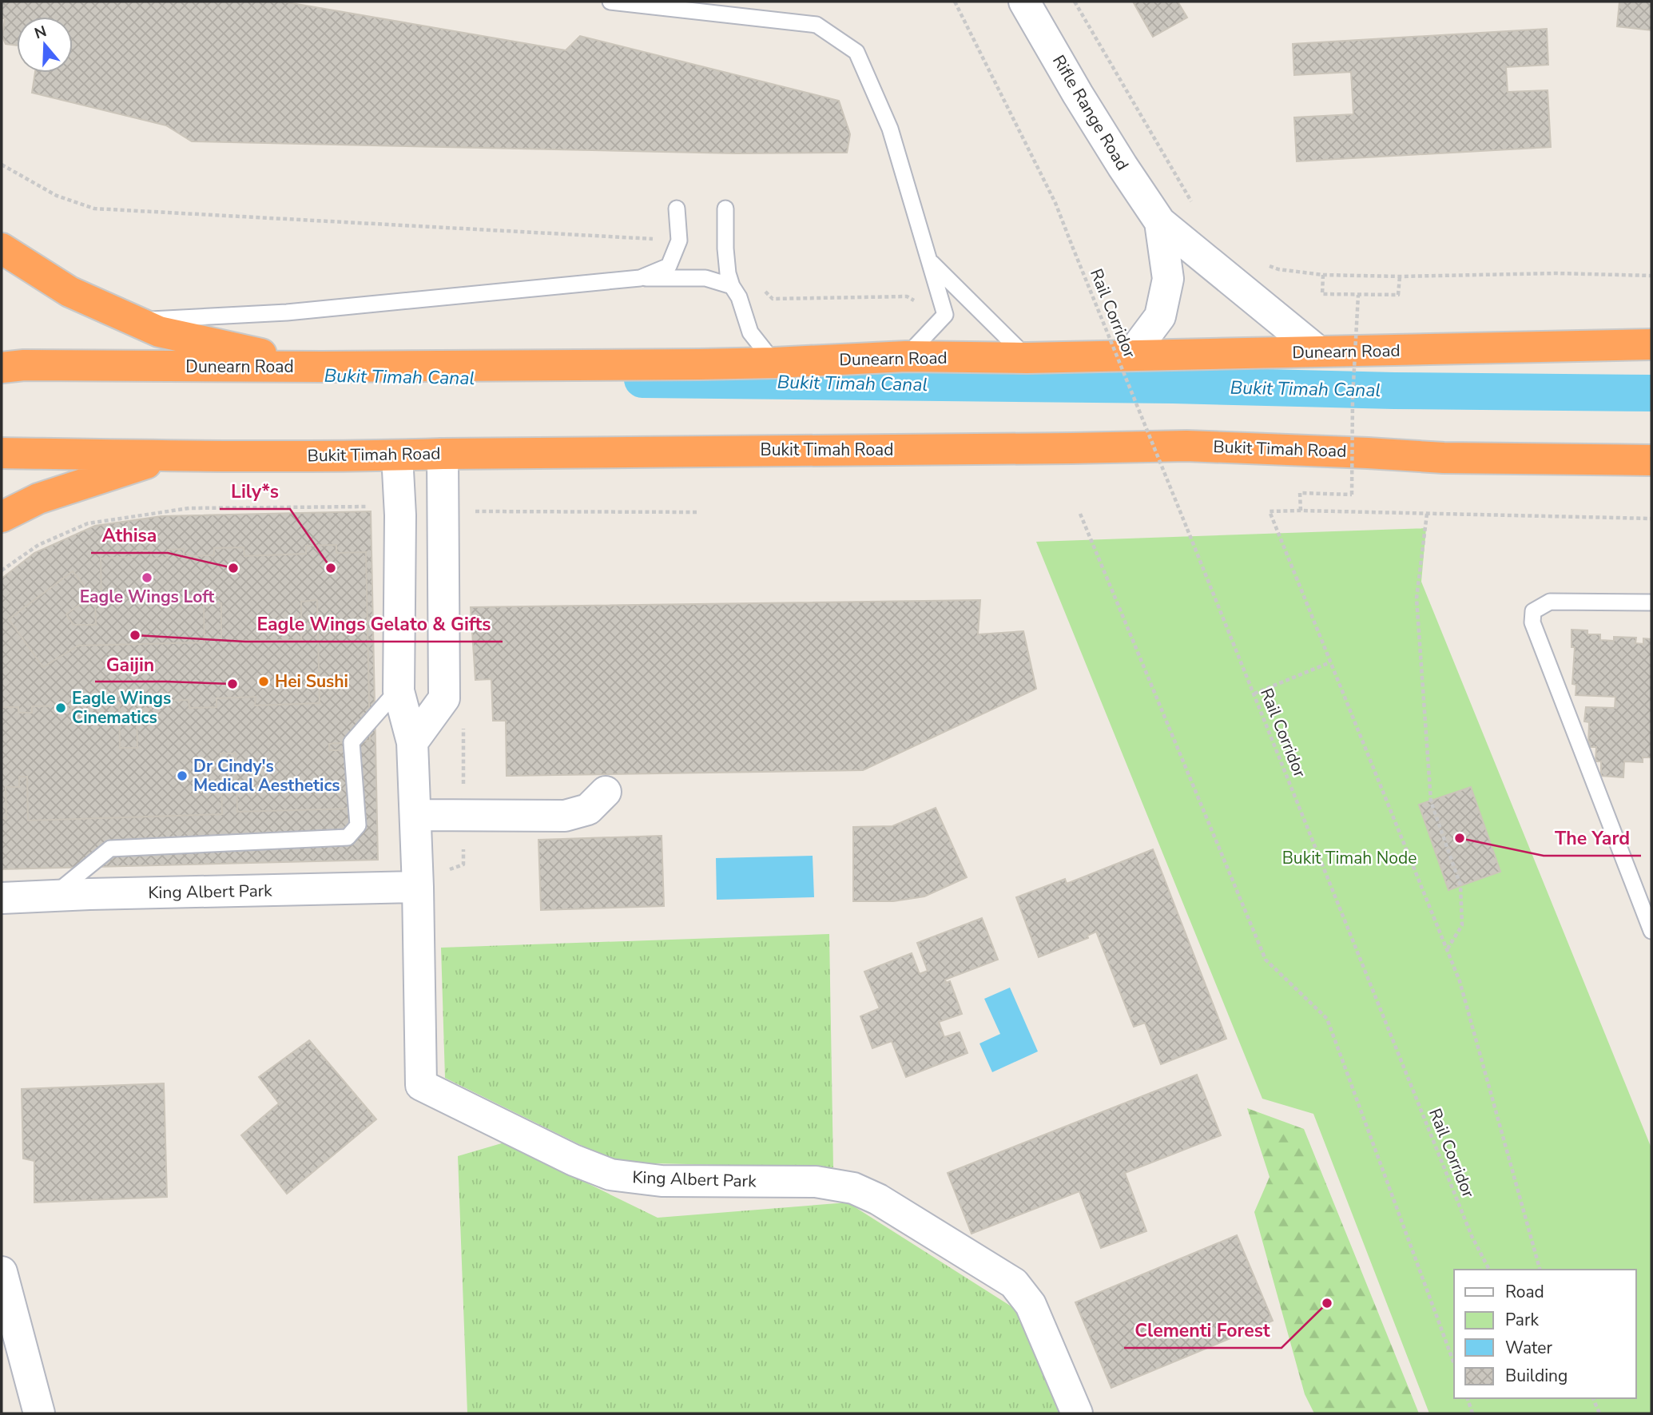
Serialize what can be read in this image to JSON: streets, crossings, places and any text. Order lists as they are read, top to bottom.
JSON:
{
  "streets": {
    "highway": ["Dunearn Road", "Bukit Timah Road"],
    "street": ["Rifle Range Road", "King Albert Park"],
    "path": ["Rail Corridor"]
  },
  "crossings": [
    ["Rifle Range Road", "Dunearn Road"],
    ["Bukit Timah Road", "King Albert Park"]
  ],
  "water": ["Bukit Timah Canal"],
  "parks": ["Bukit Timah Node"],
  "places": [
    "Athisa",
    "Lily*s",
    "Eagle Wings Loft",
    "Eagle Wings Gelato & Gifts",
    "Hei Sushi",
    "Gaijin",
    "Eagle Wings Cinematics",
    "Dr Cindy's Medical Aesthetics",
    "The Yard",
    "Clementi Forest"
  ],
  "legend": [
    "Road",
    "Park",
    "Water",
    "Building"
  ],
  "north": "top"
}
